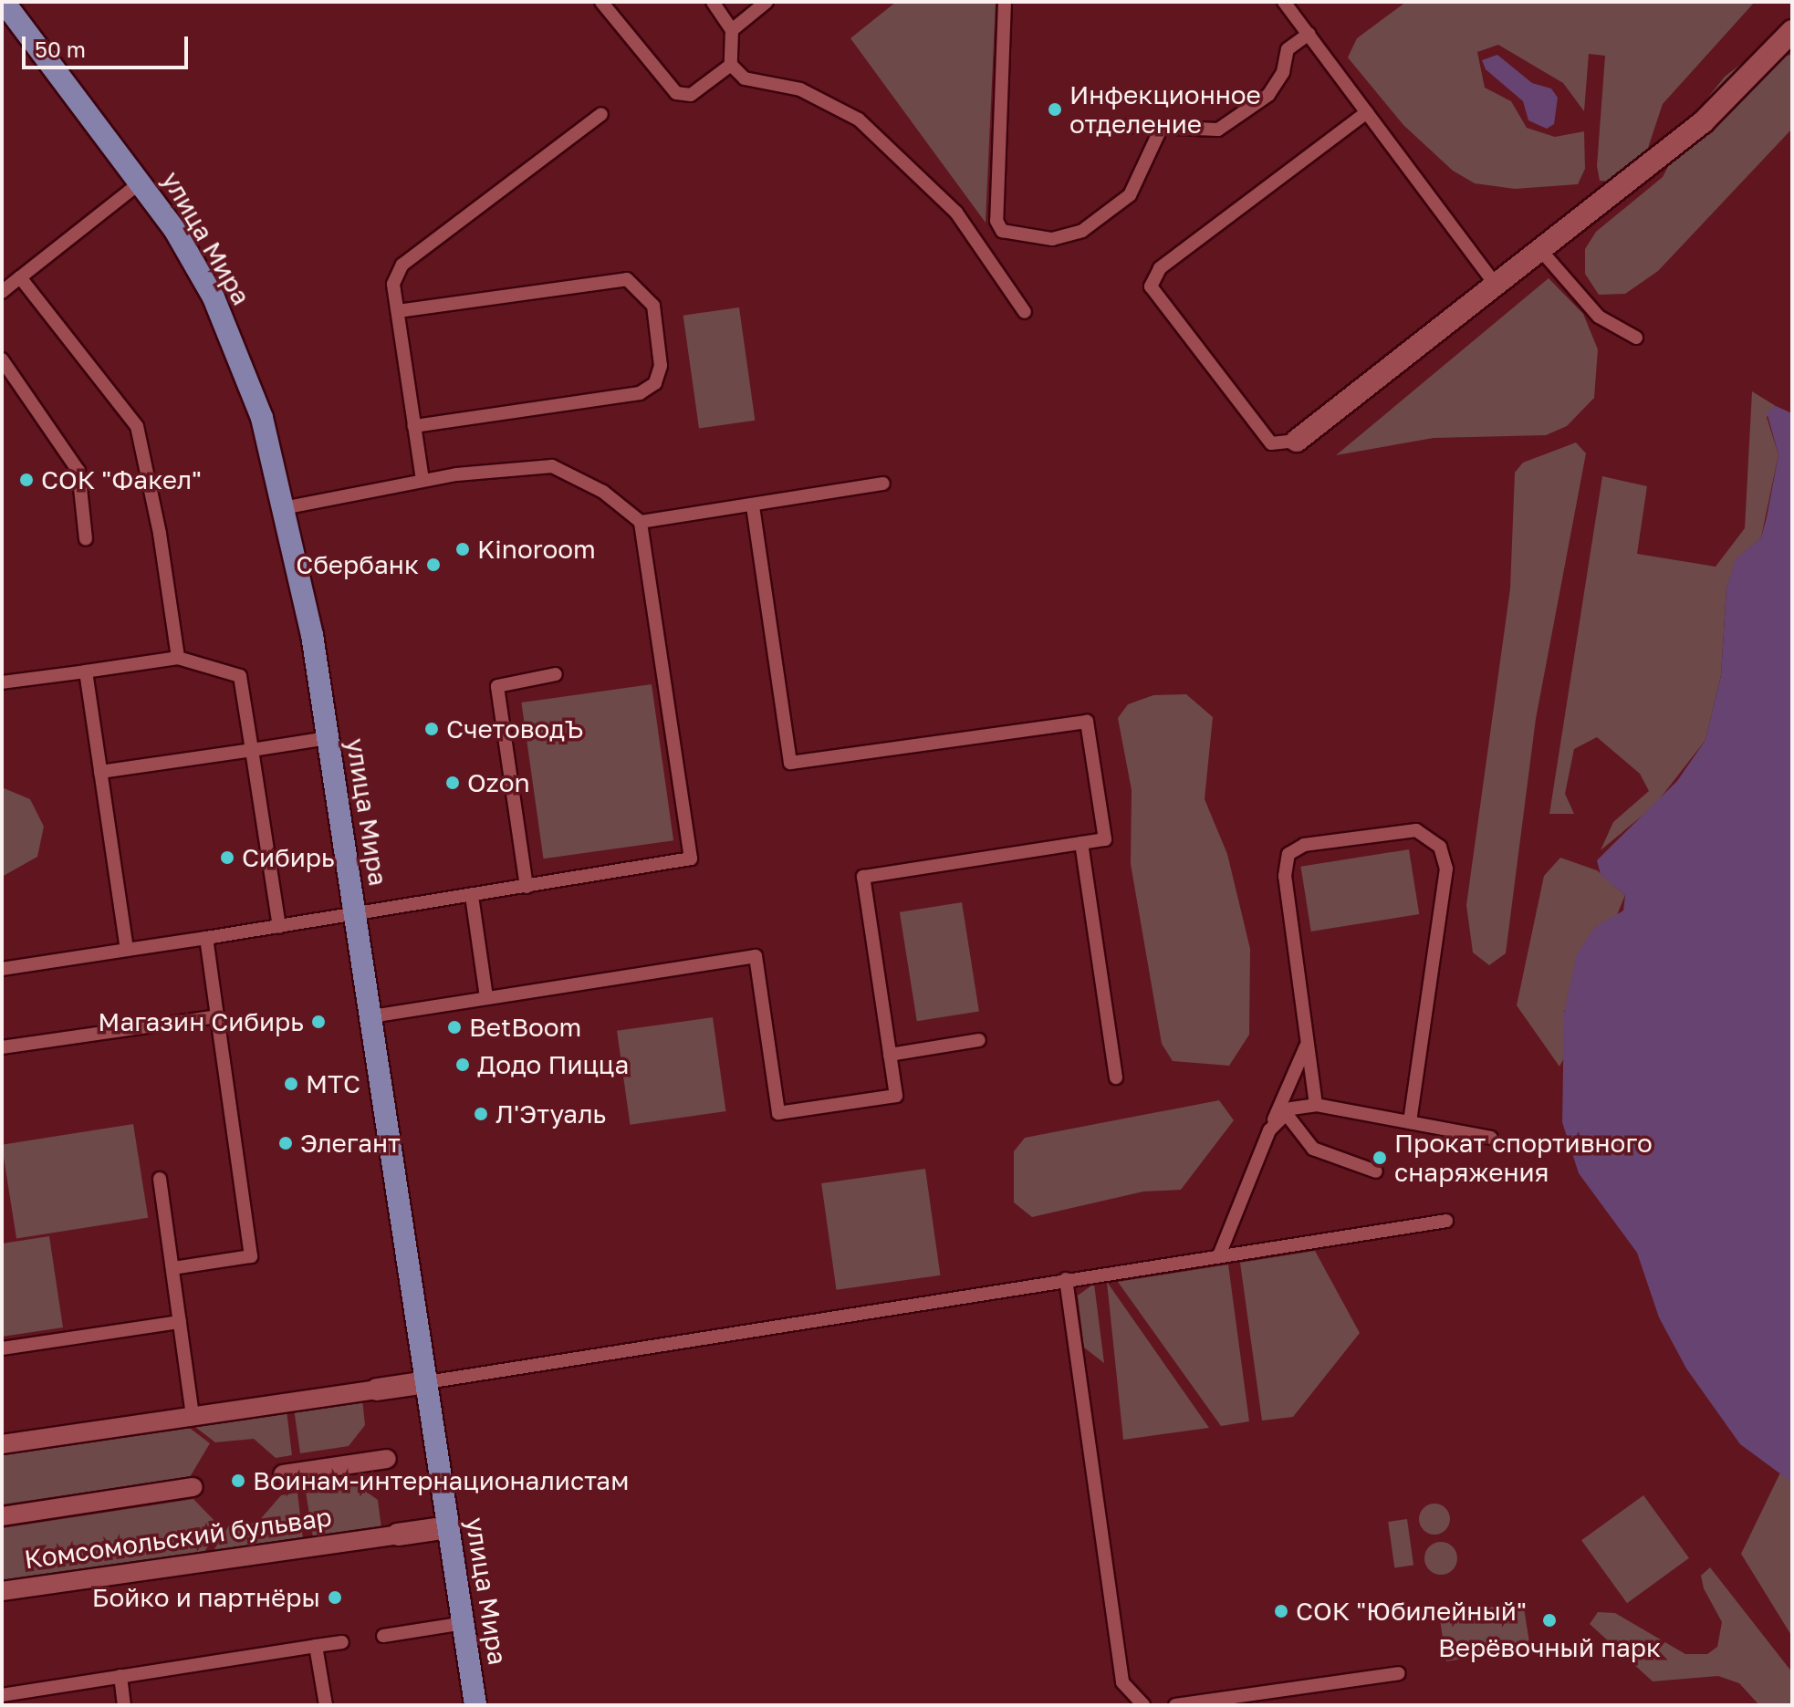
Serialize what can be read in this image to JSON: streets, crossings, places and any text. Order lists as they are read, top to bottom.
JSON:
{
  "streets": {
    "main road": ["улица Мира"],
    "street": ["Комсомольский бульвар"]
  },
  "crossings": [
    ["улица Мира", "Комсомольский бульвар"]
  ],
  "places": [
    "Инфекционное отделение",
    "СОК \"Факел\"",
    "Kinoroom",
    "Сбербанк",
    "СчетоводЪ",
    "Ozon",
    "Сибирь",
    "Магазин Сибирь",
    "BetBoom",
    "Додо Пицца",
    "МТС",
    "Л'Этуаль",
    "Элегант",
    "Прокат спортивного снаряжения",
    "Воинам-интернационалистам",
    "Бойко и партнёры",
    "СОК \"Юбилейный\"",
    "Верёвочный парк"
  ],
  "scale_bar": "50 m"
}
